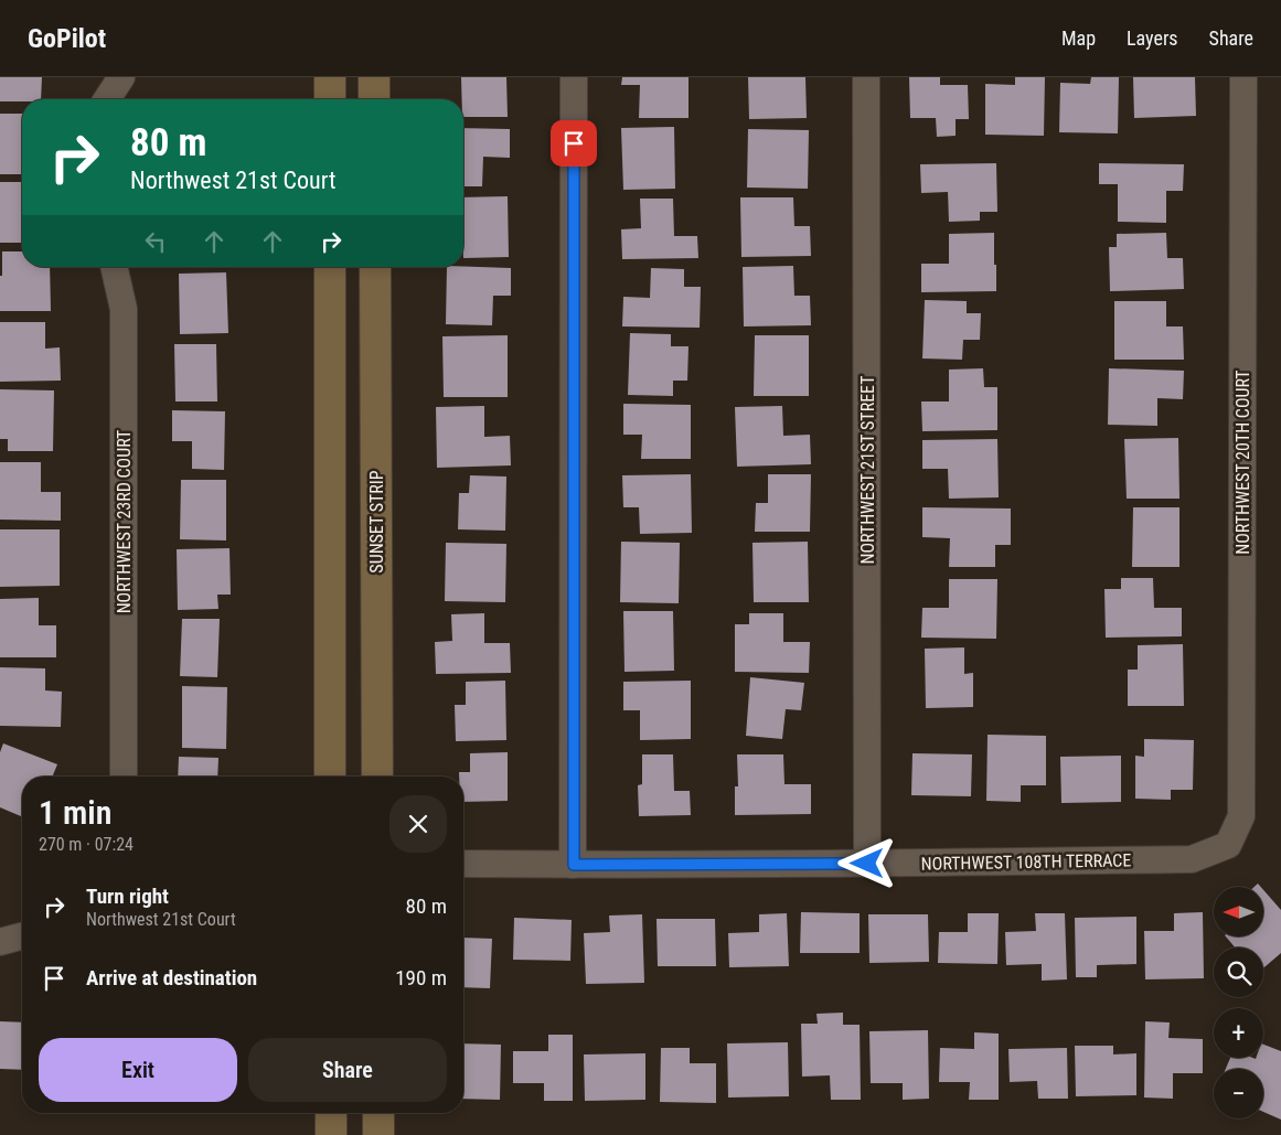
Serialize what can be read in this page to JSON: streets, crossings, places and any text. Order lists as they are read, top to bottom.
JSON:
{
  "streets": {
    "street": [
      "NORTHWEST 20TH COURT",
      "NORTHWEST 21ST STREET",
      "NORTHWEST 23RD COURT",
      "SUNSET STRIP",
      "NORTHWEST 108TH TERRACE"
    ]
  },
  "crossings": [
    ["NORTHWEST 20TH COURT", "NORTHWEST 108TH TERRACE"],
    ["NORTHWEST 21ST STREET", "NORTHWEST 108TH TERRACE"]
  ],
  "north": "left",
  "page": {
    "header": "GoPilot",
    "nav": ["Map", "Layers", "Share"],
    "turn": ["80 m", "Northwest 21st Court"],
    "heading": ["1 min", "270 m · 07:24"],
    "list": [
      {
        "name": "Turn right",
        "note": "Northwest 21st Court",
        "value": "80 m"
      },
      {
        "name": "Arrive at destination",
        "value": "190 m"
      }
    ],
    "map_buttons": ["+", "−"],
    "buttons": ["Exit", "Share"]
  }
}
